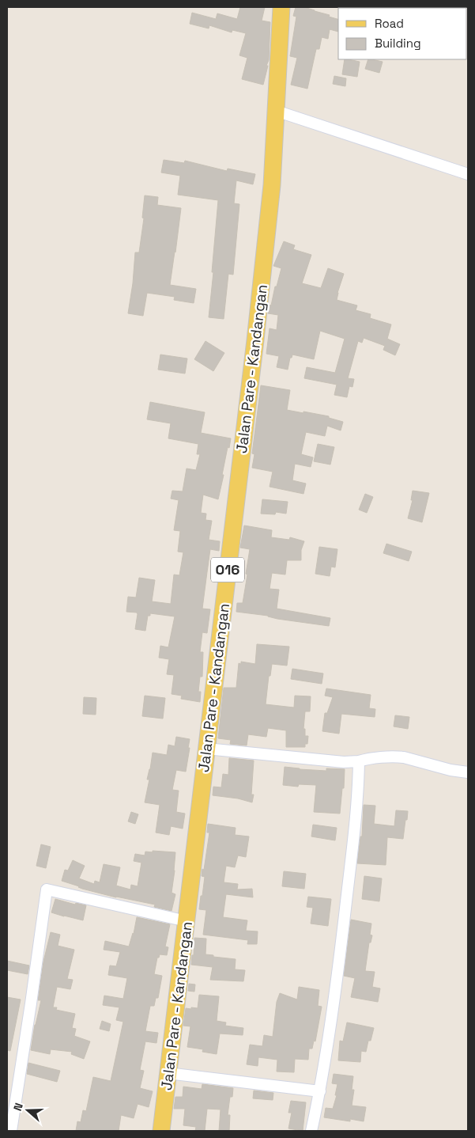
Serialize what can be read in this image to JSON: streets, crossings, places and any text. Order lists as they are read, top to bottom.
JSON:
{
  "streets": {
    "main road": ["Jalan Pare - Kandangan", "016"]
  },
  "legend": ["Road", "Building"],
  "north": "left"
}
